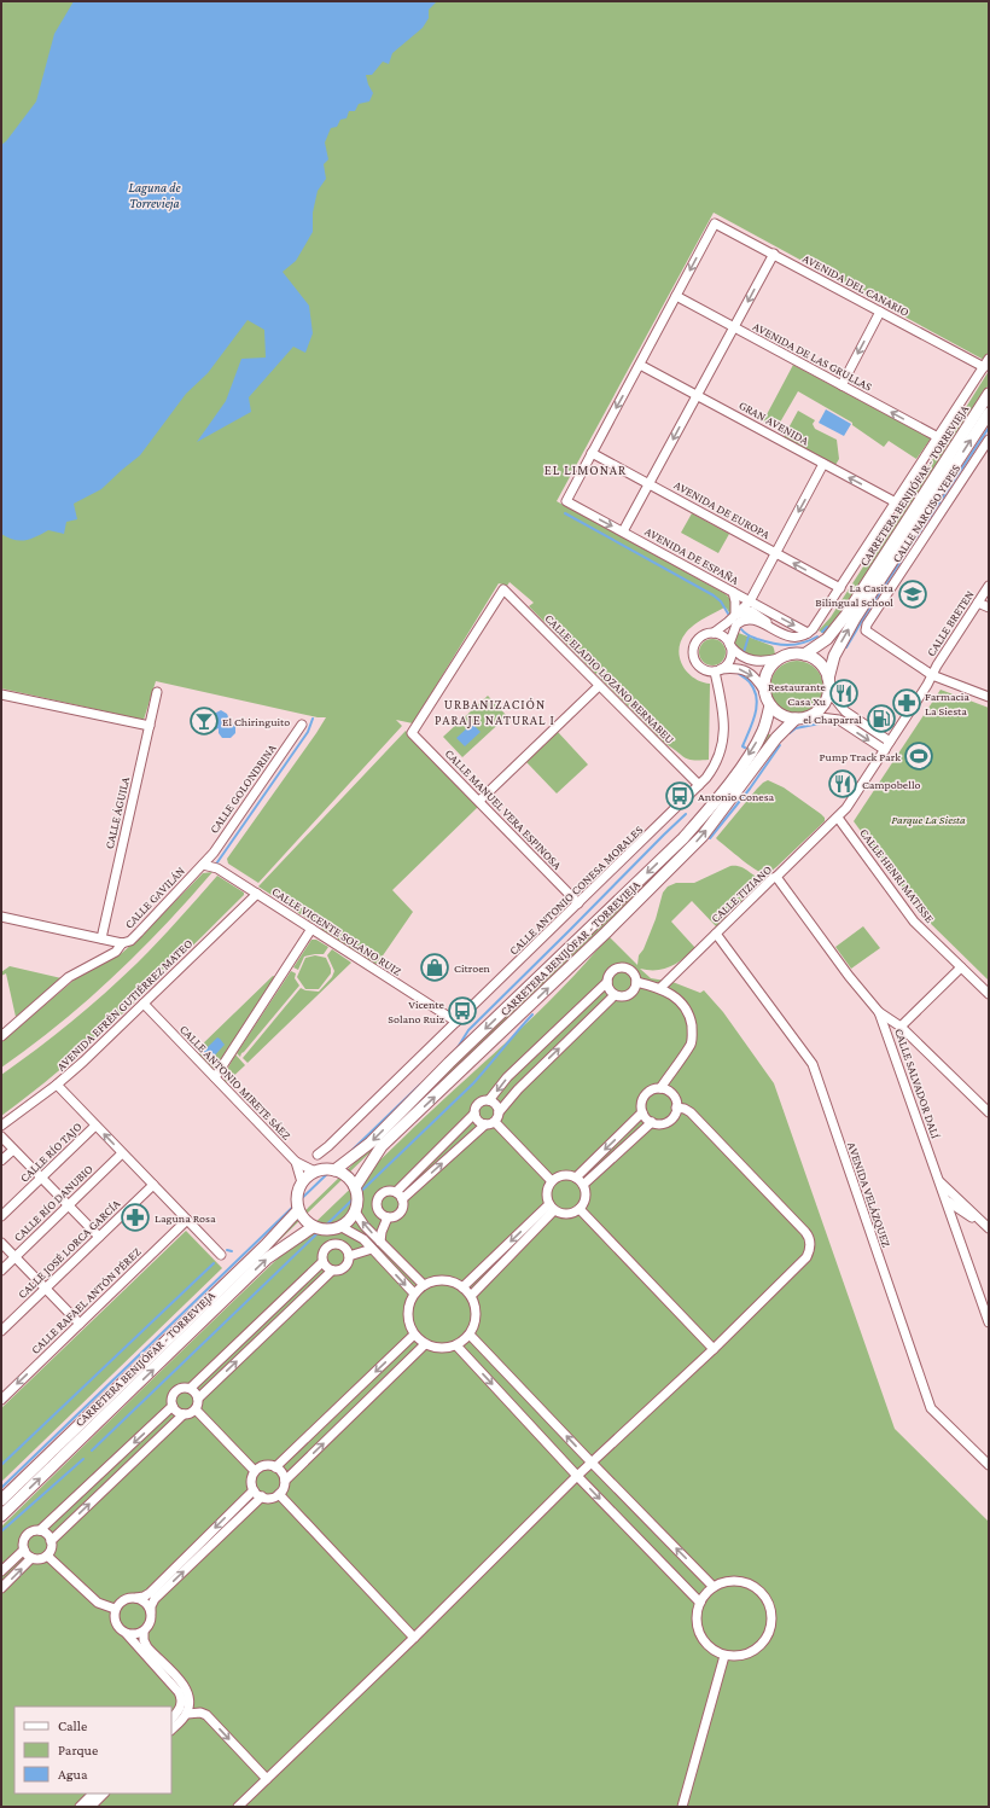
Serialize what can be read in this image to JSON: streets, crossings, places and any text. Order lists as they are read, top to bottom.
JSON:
{
  "streets": {
    "main road": ["CARRETERA BENIJÓFAR - TORREVIEJA"],
    "street": [
      "AVENIDA DEL CANARIO",
      "AVENIDA DE LAS GRULLAS",
      "GRAN AVENIDA",
      "AVENIDA DE EUROPA",
      "CALLE NARCISO YEPES",
      "AVENIDA DE ESPAÑA",
      "CALLE BRETEN",
      "CALLE ELADIO LOZANO BERNABEU",
      "CALLE GOLONDRINA",
      "CALLE MANUEL VERA ESPINOSA",
      "CALLE ÁGUILA",
      "CALLE HENRI MATISSE",
      "CALLE ANTONIO CONESA MORALES",
      "CALLE TIZIANO",
      "CALLE GAVILÁN",
      "CALLE VICENTE SOLANO RUIZ",
      "AVENIDA EFRÉN GUTIÉRREZ MATEO",
      "CALLE ANTONIO MIRETE SÁEZ",
      "CALLE SALVADOR DALÍ",
      "CALLE RÍO TAJO",
      "AVENIDA VELÁZQUEZ",
      "CALLE RÍO DANUBIO",
      "CALLE JOSÉ LORCA GARCÍA",
      "CALLE RAFAEL ANTÓN PÉREZ"
    ]
  },
  "crossings": [
    ["AVENIDA DEL CANARIO", "AVENIDA DE LAS GRULLAS"],
    ["CARRETERA BENIJÓFAR - TORREVIEJA", "CALLE ANTONIO MIRETE SÁEZ"],
    ["AVENIDA DE EUROPA", "AVENIDA DE ESPAÑA"],
    ["CALLE NARCISO YEPES", "CALLE BRETEN"],
    ["CALLE BRETEN", "CALLE TIZIANO"],
    ["CALLE ELADIO LOZANO BERNABEU", "CALLE MANUEL VERA ESPINOSA"],
    ["CALLE ELADIO LOZANO BERNABEU", "CALLE ANTONIO CONESA MORALES"],
    ["CALLE GOLONDRINA", "CALLE GAVILÁN"],
    ["CALLE GOLONDRINA", "CALLE VICENTE SOLANO RUIZ"],
    ["CALLE MANUEL VERA ESPINOSA", "CALLE ANTONIO CONESA MORALES"],
    ["CALLE HENRI MATISSE", "CALLE TIZIANO"],
    ["CALLE ANTONIO CONESA MORALES", "CALLE VICENTE SOLANO RUIZ"],
    ["CALLE TIZIANO", "CALLE SALVADOR DALÍ"],
    ["CALLE TIZIANO", "AVENIDA VELÁZQUEZ"],
    ["CALLE GAVILÁN", "CALLE VICENTE SOLANO RUIZ"],
    ["CALLE VICENTE SOLANO RUIZ", "AVENIDA EFRÉN GUTIÉRREZ MATEO"],
    ["AVENIDA EFRÉN GUTIÉRREZ MATEO", "CALLE ANTONIO MIRETE SÁEZ"]
  ],
  "one_way": ["AVENIDA DE LAS GRULLAS", "CALLE RAFAEL ANTÓN PÉREZ"],
  "districts": ["EL LIMONAR", "URBANIZACIÓN PARAJE NATURAL I"],
  "water": ["Laguna de Torrevieja"],
  "parks": ["Parque La Siesta"],
  "places": {
    "school or university": ["La Casita Bilingual School"],
    "restaurant": ["Restaurante Casa Xu", "Campobello"],
    "pharmacy": ["Farmacia La Siesta", "Laguna Rosa"],
    "fuel station": ["el Chaparral"],
    "bar": ["El Chiringuito"],
    "sports": ["Pump Track Park"],
    "bus stop": ["Antonio Conesa", "Vicente Solano Ruiz"],
    "shop": ["Citroen"]
  },
  "legend": ["Calle", "Parque", "Agua"]
}
